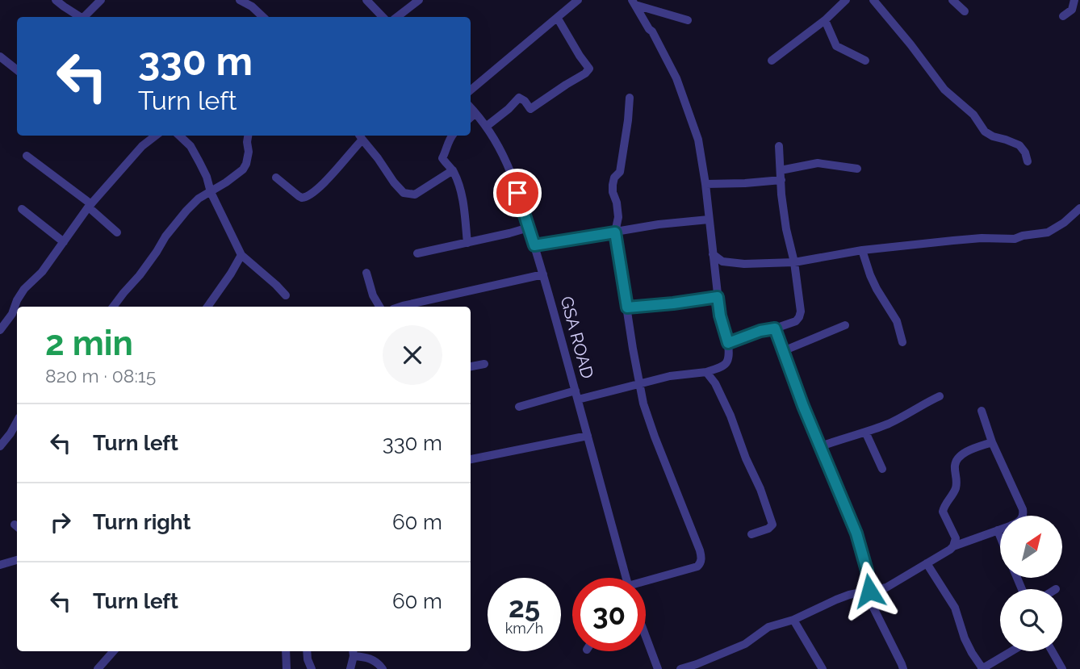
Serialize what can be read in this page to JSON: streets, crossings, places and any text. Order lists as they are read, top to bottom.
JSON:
{
  "streets": {
    "street": ["GSA ROAD"]
  },
  "north": "top right",
  "page": {
    "turn": ["330 m", "Turn left"],
    "heading": ["2 min", "820 m · 08:15"],
    "list": [
      {
        "name": "Turn left",
        "value": "330 m"
      },
      {
        "name": "Turn right",
        "value": "60 m"
      },
      {
        "name": "Turn left",
        "value": "60 m"
      }
    ],
    "speed": "25 km/h",
    "limit": "30"
  }
}
